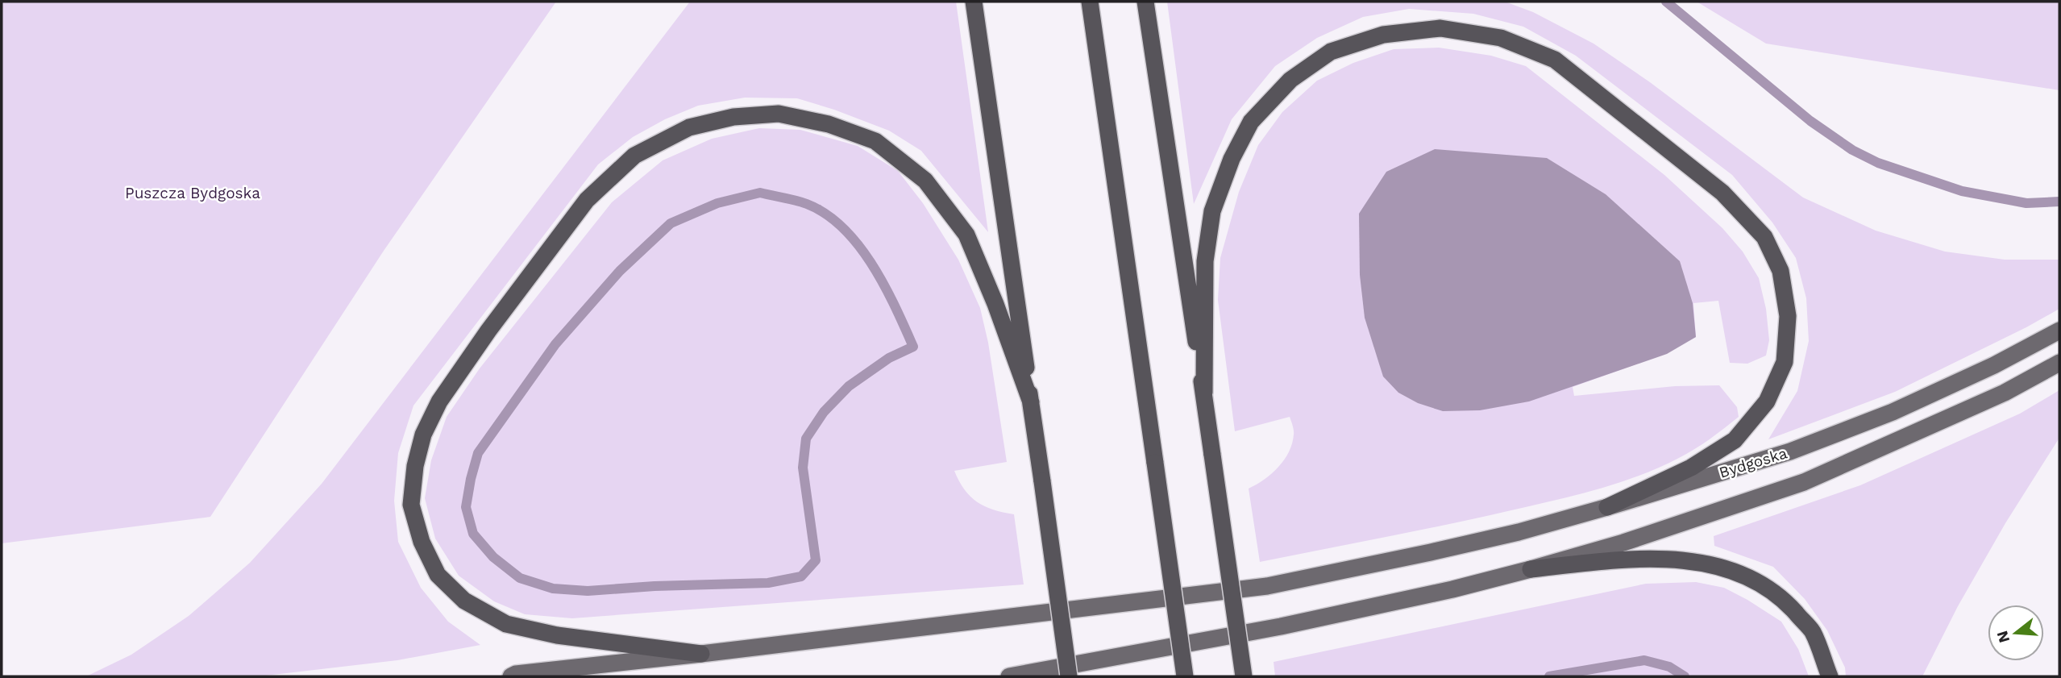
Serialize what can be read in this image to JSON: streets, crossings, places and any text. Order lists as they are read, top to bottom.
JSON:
{
  "streets": {
    "main road": ["Bydgoska"]
  },
  "parks": ["Puszcza Bydgoska"],
  "north": "left"
}
